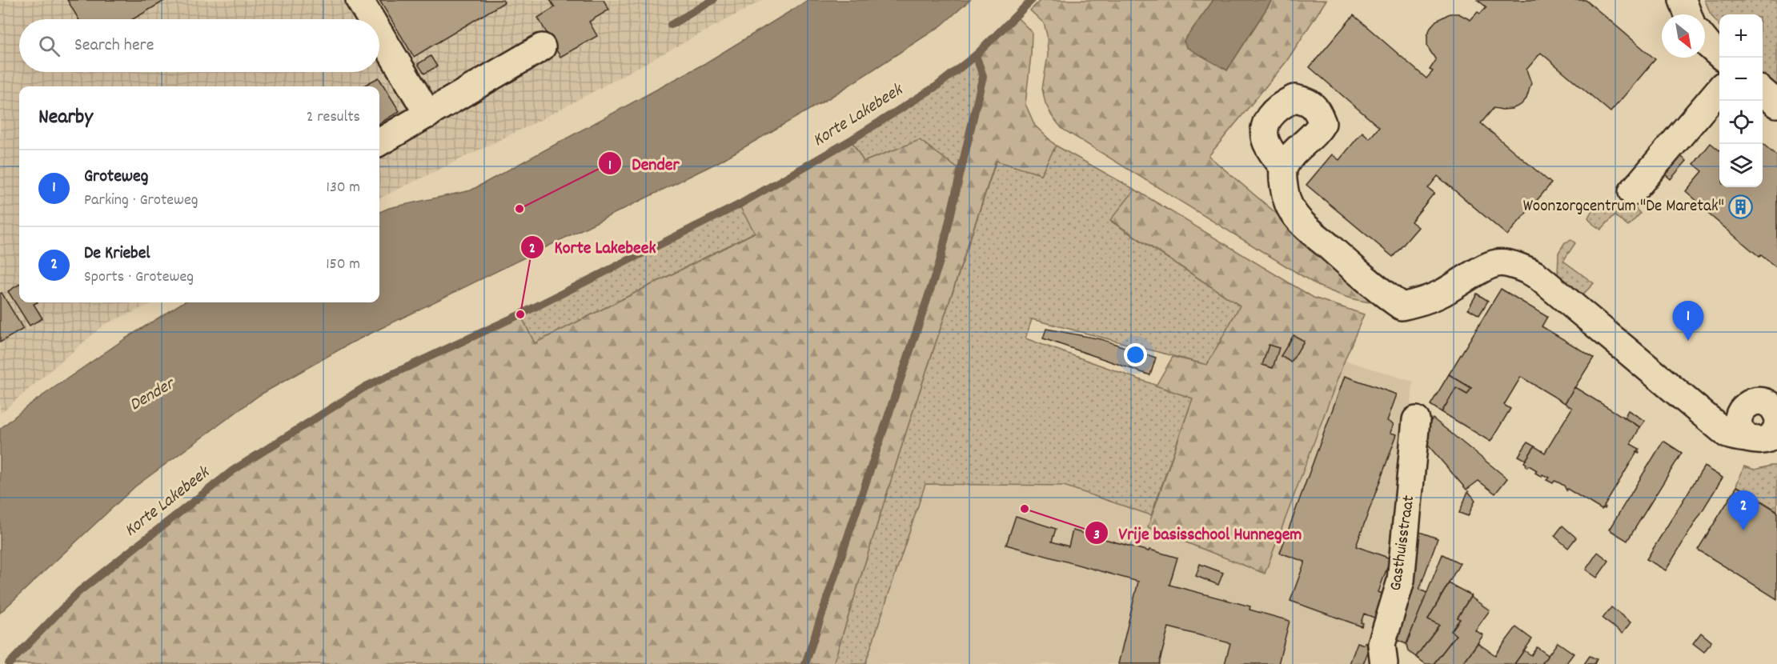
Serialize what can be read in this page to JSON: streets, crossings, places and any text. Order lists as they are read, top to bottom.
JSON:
{
  "streets": {
    "street": ["Gasthuisstraat"]
  },
  "water": ["Korte Lakebeek", "Dender"],
  "places": {
    "building": ["Woonzorgcentrum \"De Maretak\""],
    "other": ["Dender", "Korte Lakebeek", "Vrije basisschool Hunnegem"]
  },
  "north": "bottom right",
  "page": {
    "map_buttons": ["+", "−"],
    "search": "Search here",
    "heading": ["Nearby", "2 results"],
    "list": [
      {
        "mark": "1",
        "name": "Groteweg",
        "note": "Parking · Groteweg",
        "value": "130 m"
      },
      {
        "mark": "2",
        "name": "De Kriebel",
        "note": "Sports · Groteweg",
        "value": "150 m"
      }
    ],
    "pins": ["1", "2"]
  }
}
